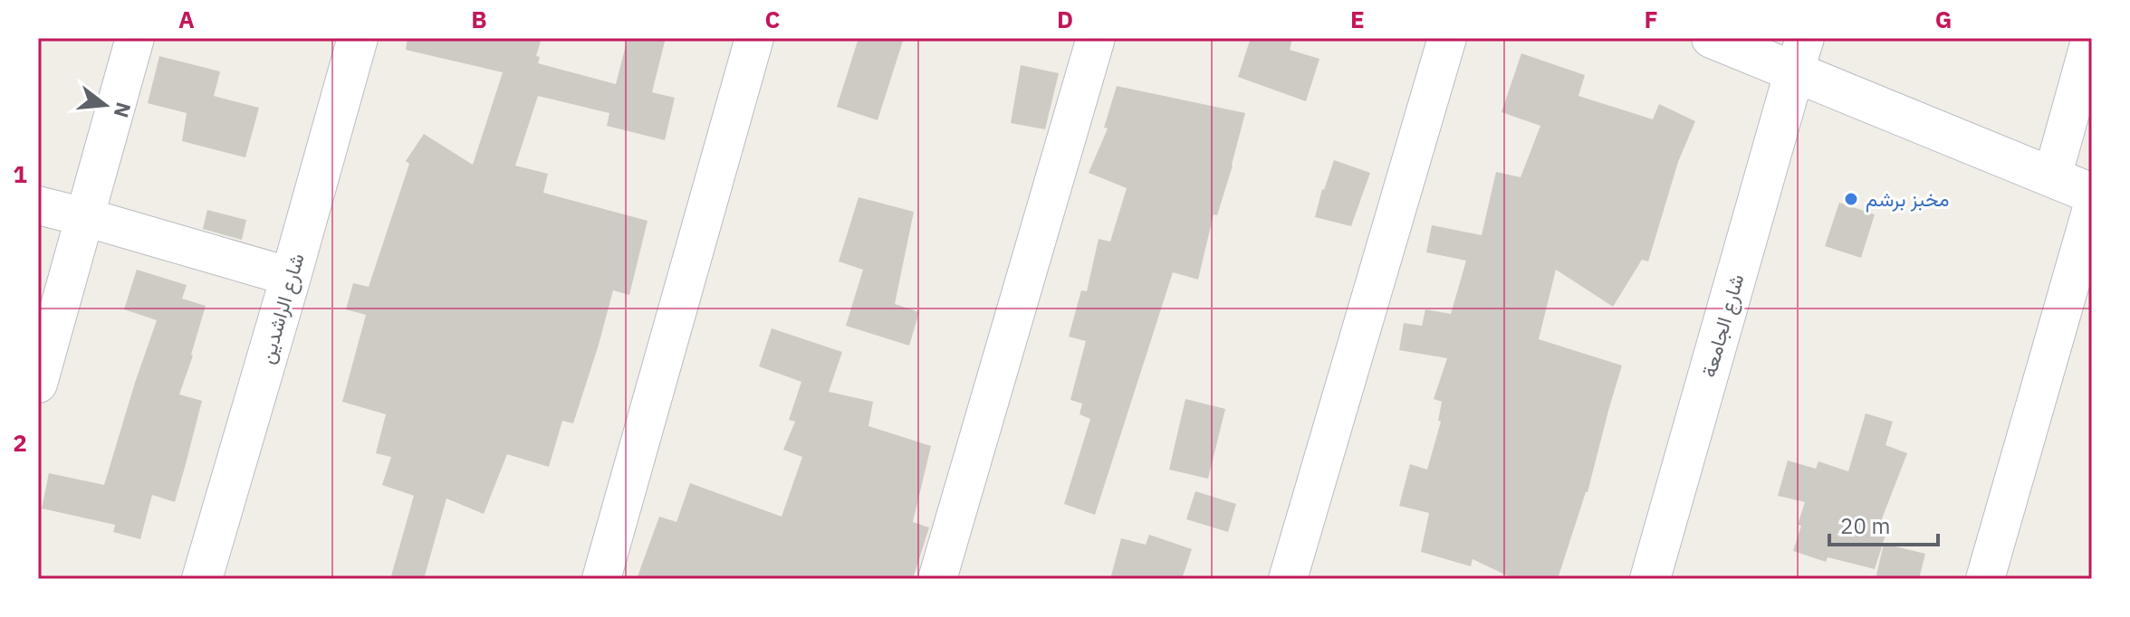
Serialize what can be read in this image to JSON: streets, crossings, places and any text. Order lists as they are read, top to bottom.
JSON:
{
  "streets": {
    "street": ["شارع الراشدين", "شارع الجامعة"]
  },
  "places": ["مخبز برشم"],
  "scale_bar": "20 m",
  "north": "right",
  "grid": {
    "columns": [
      "A",
      "B",
      "C",
      "D",
      "E",
      "F",
      "G"
    ],
    "rows": ["1", "2"]
  }
}
